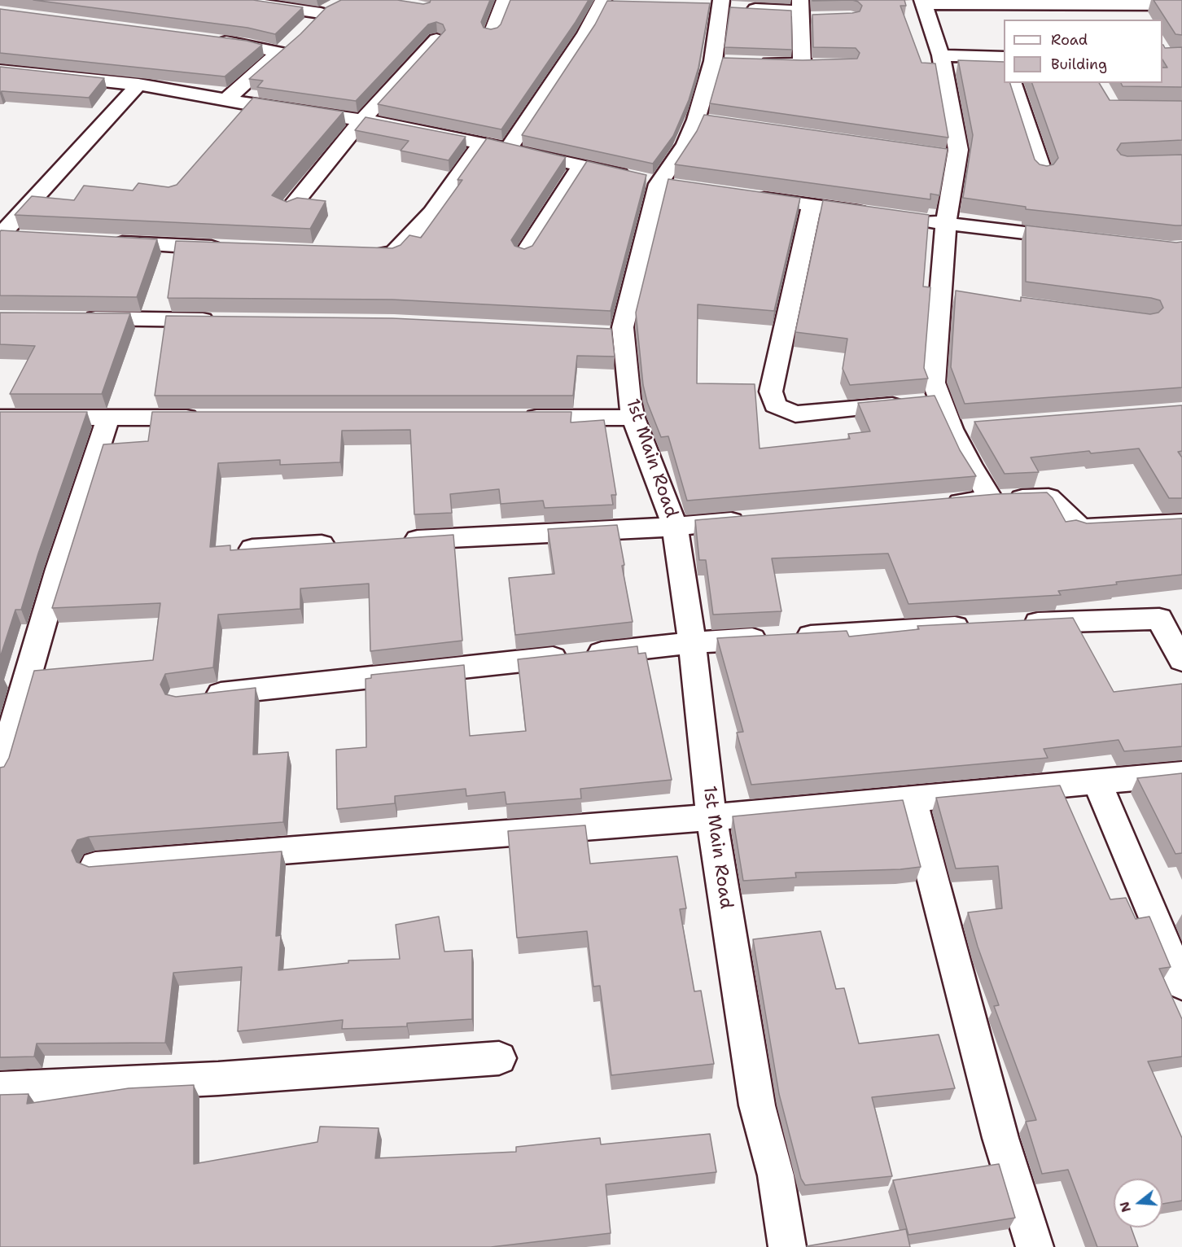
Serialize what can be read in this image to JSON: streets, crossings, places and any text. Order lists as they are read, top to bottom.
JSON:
{
  "streets": {
    "street": ["1st Main Road"]
  },
  "legend": ["Road", "Building"],
  "north": "left"
}
